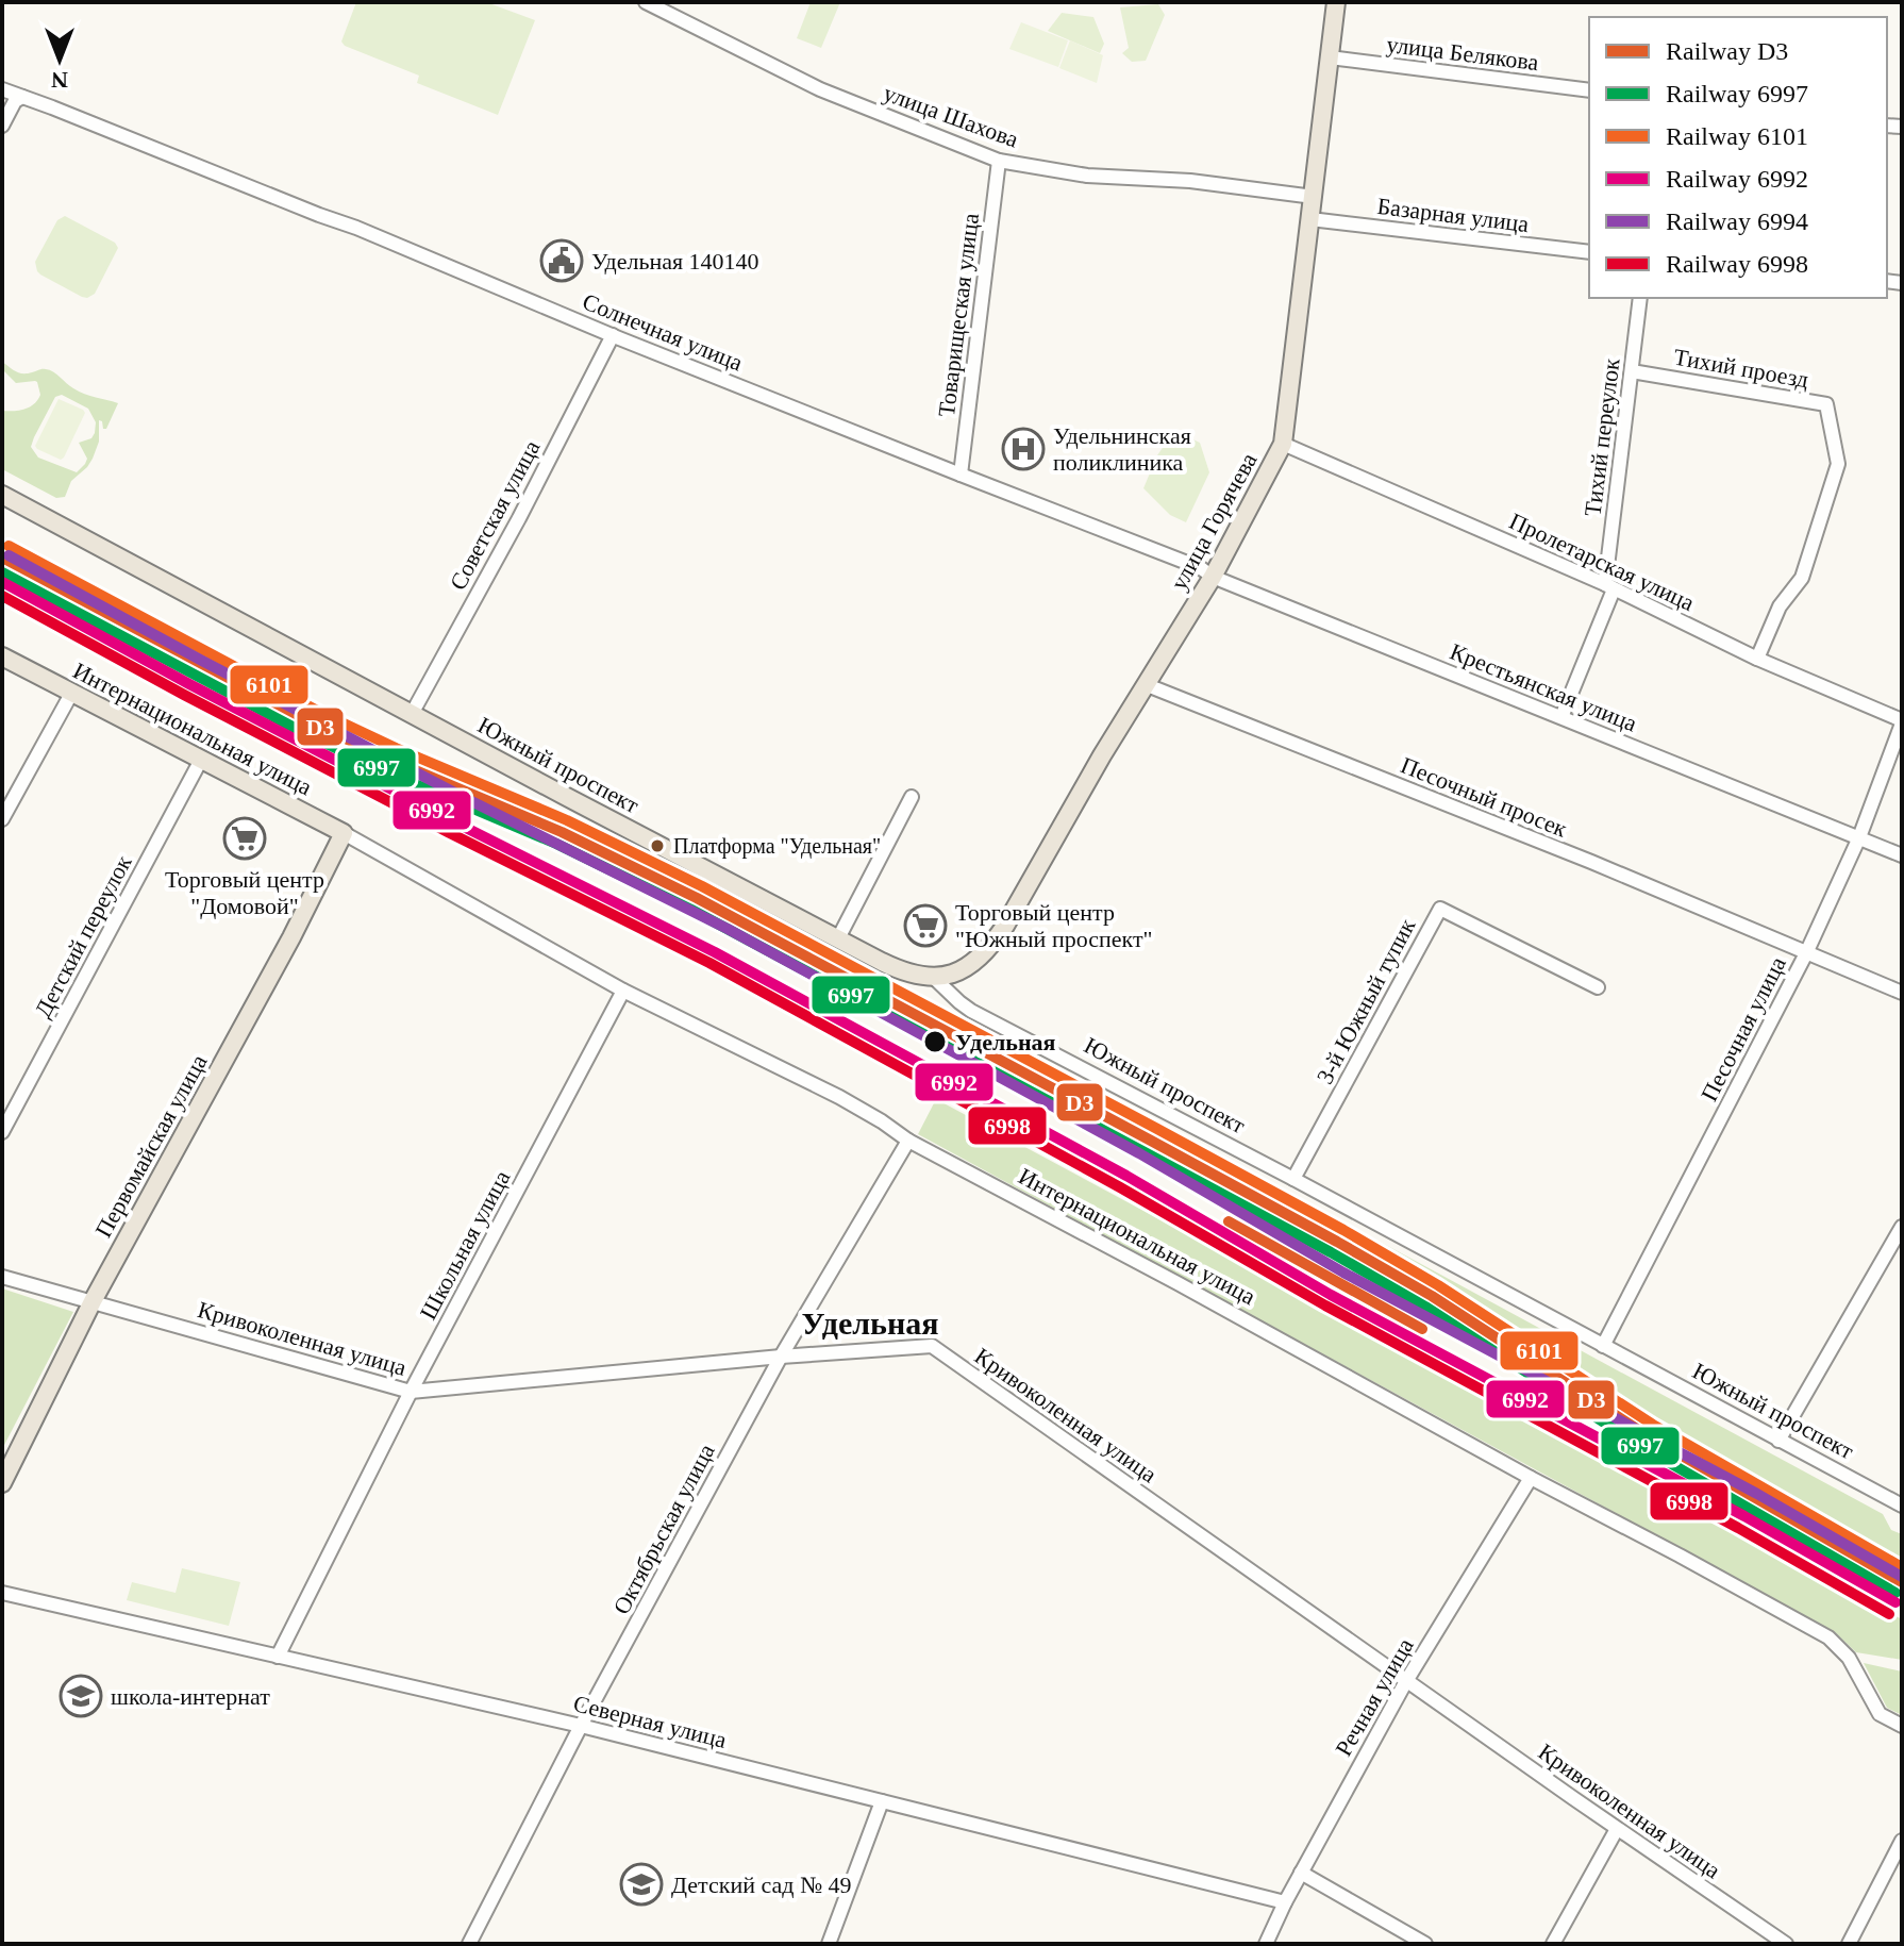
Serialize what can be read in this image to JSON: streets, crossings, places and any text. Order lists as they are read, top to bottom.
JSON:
{
  "streets": {
    "main road": [
      "улица Горячева",
      "Интернациональная улица",
      "Южный проспект",
      "Первомайская улица"
    ],
    "street": [
      "улица Белякова",
      "улица Шахова",
      "Базарная улица",
      "Товарищеская улица",
      "Солнечная улица",
      "Тихий проезд",
      "Тихий переулок",
      "Советская улица",
      "Пролетарская улица",
      "Крестьянская улица",
      "Песочный просек",
      "Детский переулок",
      "3-й Южный тупик",
      "Песочная улица",
      "Школьная улица",
      "Кривоколенная улица",
      "Октябрьская улица",
      "Речная улица",
      "Северная улица"
    ]
  },
  "crossings": [
    ["улица Белякова", "улица Горячева"],
    ["улица Шахова", "Товарищеская улица"],
    ["улица Шахова", "улица Горячева"],
    ["Базарная улица", "улица Горячева"],
    ["Товарищеская улица", "Солнечная улица"],
    ["Солнечная улица", "Советская улица"],
    ["Солнечная улица", "улица Горячева"],
    ["Солнечная улица", "Крестьянская улица"],
    ["Тихий проезд", "Тихий переулок"],
    ["Тихий проезд", "Пролетарская улица"],
    ["Тихий переулок", "Пролетарская улица"],
    ["Тихий переулок", "Крестьянская улица"],
    ["Советская улица", "Южный проспект"],
    ["улица Горячева", "Пролетарская улица"],
    ["улица Горячева", "Крестьянская улица"],
    ["улица Горячева", "Южный проспект"],
    ["улица Горячева", "Песочный просек"],
    ["Пролетарская улица", "Песочная улица"],
    ["Крестьянская улица", "Песочная улица"],
    ["Интернациональная улица", "Детский переулок"],
    ["Интернациональная улица", "Первомайская улица"],
    ["Интернациональная улица", "Школьная улица"],
    ["Интернациональная улица", "Октябрьская улица"],
    ["Интернациональная улица", "Речная улица"],
    ["Южный проспект", "3-й Южный тупик"],
    ["Южный проспект", "Песочная улица"],
    ["Песочный просек", "Песочная улица"],
    ["Первомайская улица", "Кривоколенная улица"],
    ["Школьная улица", "Кривоколенная улица"],
    ["Школьная улица", "Северная улица"],
    ["Кривоколенная улица", "Октябрьская улица"],
    ["Кривоколенная улица", "Речная улица"],
    ["Октябрьская улица", "Северная улица"],
    ["Речная улица", "Северная улица"]
  ],
  "districts": ["Удельная"],
  "places": {
    "public building": ["Удельная 140140"],
    "hospital": ["Удельнинская поликлиника"],
    "supermarket": ["Торговый центр \"Домовой\"", "Торговый центр \"Южный проспект\""],
    "other": ["Платформа \"Удельная\"", "Удельная"],
    "school or university": ["школа-интернат", "Детский сад № 49"]
  },
  "lines": [
    "rail line 6101",
    "rail line 6994",
    "rail line D3",
    "rail line 6997",
    "rail line 6992",
    "rail line 6998"
  ],
  "legend": [
    "Railway D3",
    "Railway 6997",
    "Railway 6101",
    "Railway 6992",
    "Railway 6994",
    "Railway 6998"
  ],
  "north": "bottom"
}
